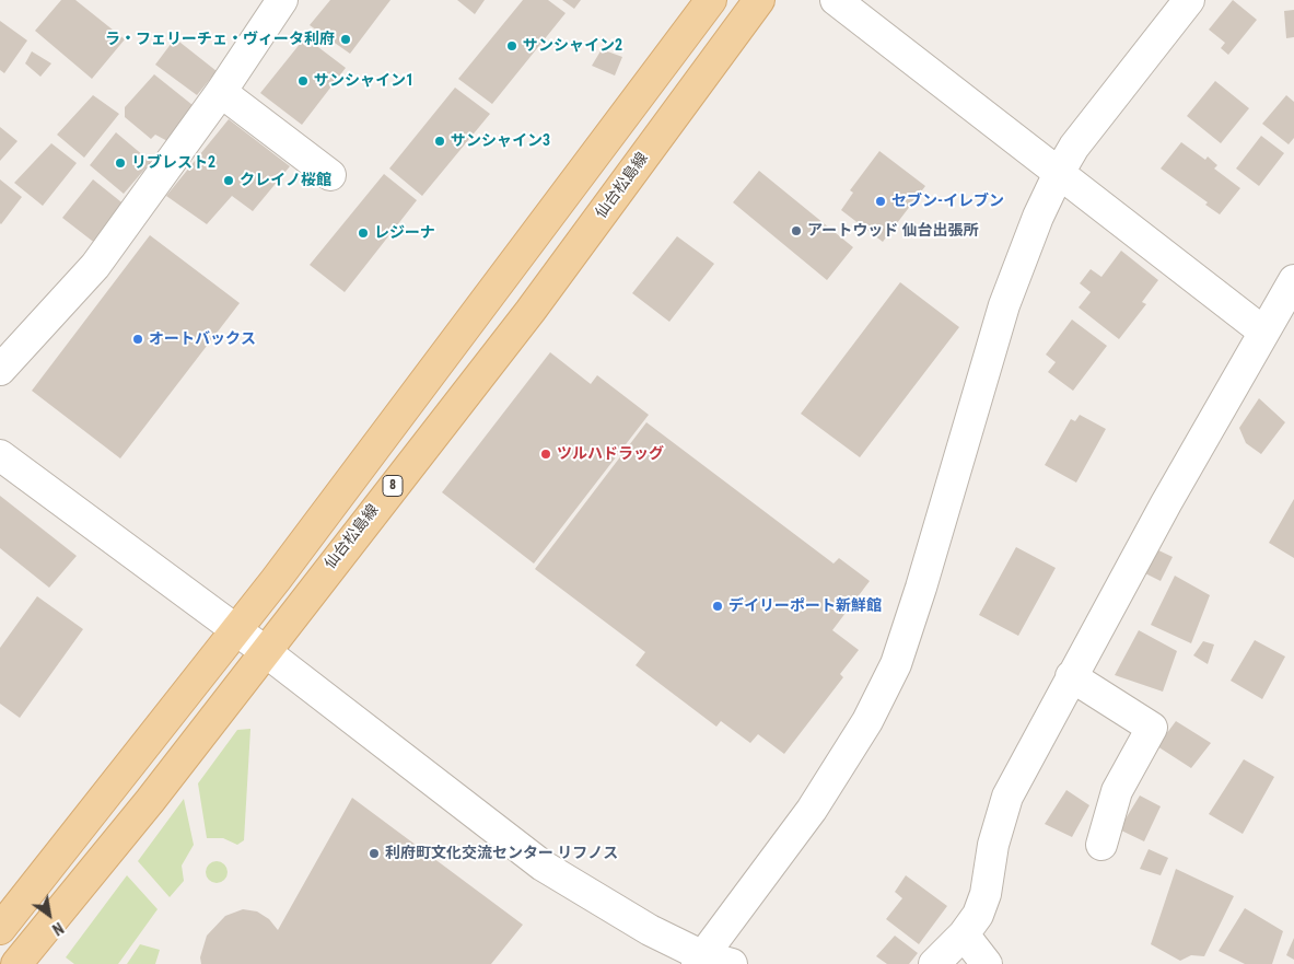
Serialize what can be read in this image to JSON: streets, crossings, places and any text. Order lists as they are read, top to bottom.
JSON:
{
  "streets": {
    "main road": ["仙台松島線", "8"]
  },
  "places": [
    "ラ・フェリーチェ・ヴィータ利府",
    "サンシャイン2",
    "サンシャイン1",
    "サンシャイン3",
    "リブレスト2",
    "クレイノ桜館",
    "セブン-イレブン",
    "アートウッド 仙台出張所",
    "レジーナ",
    "オートバックス",
    "ツルハドラッグ",
    "デイリーポート新鮮館",
    "利府町文化交流センター リフノス"
  ],
  "north": "bottom right"
}
